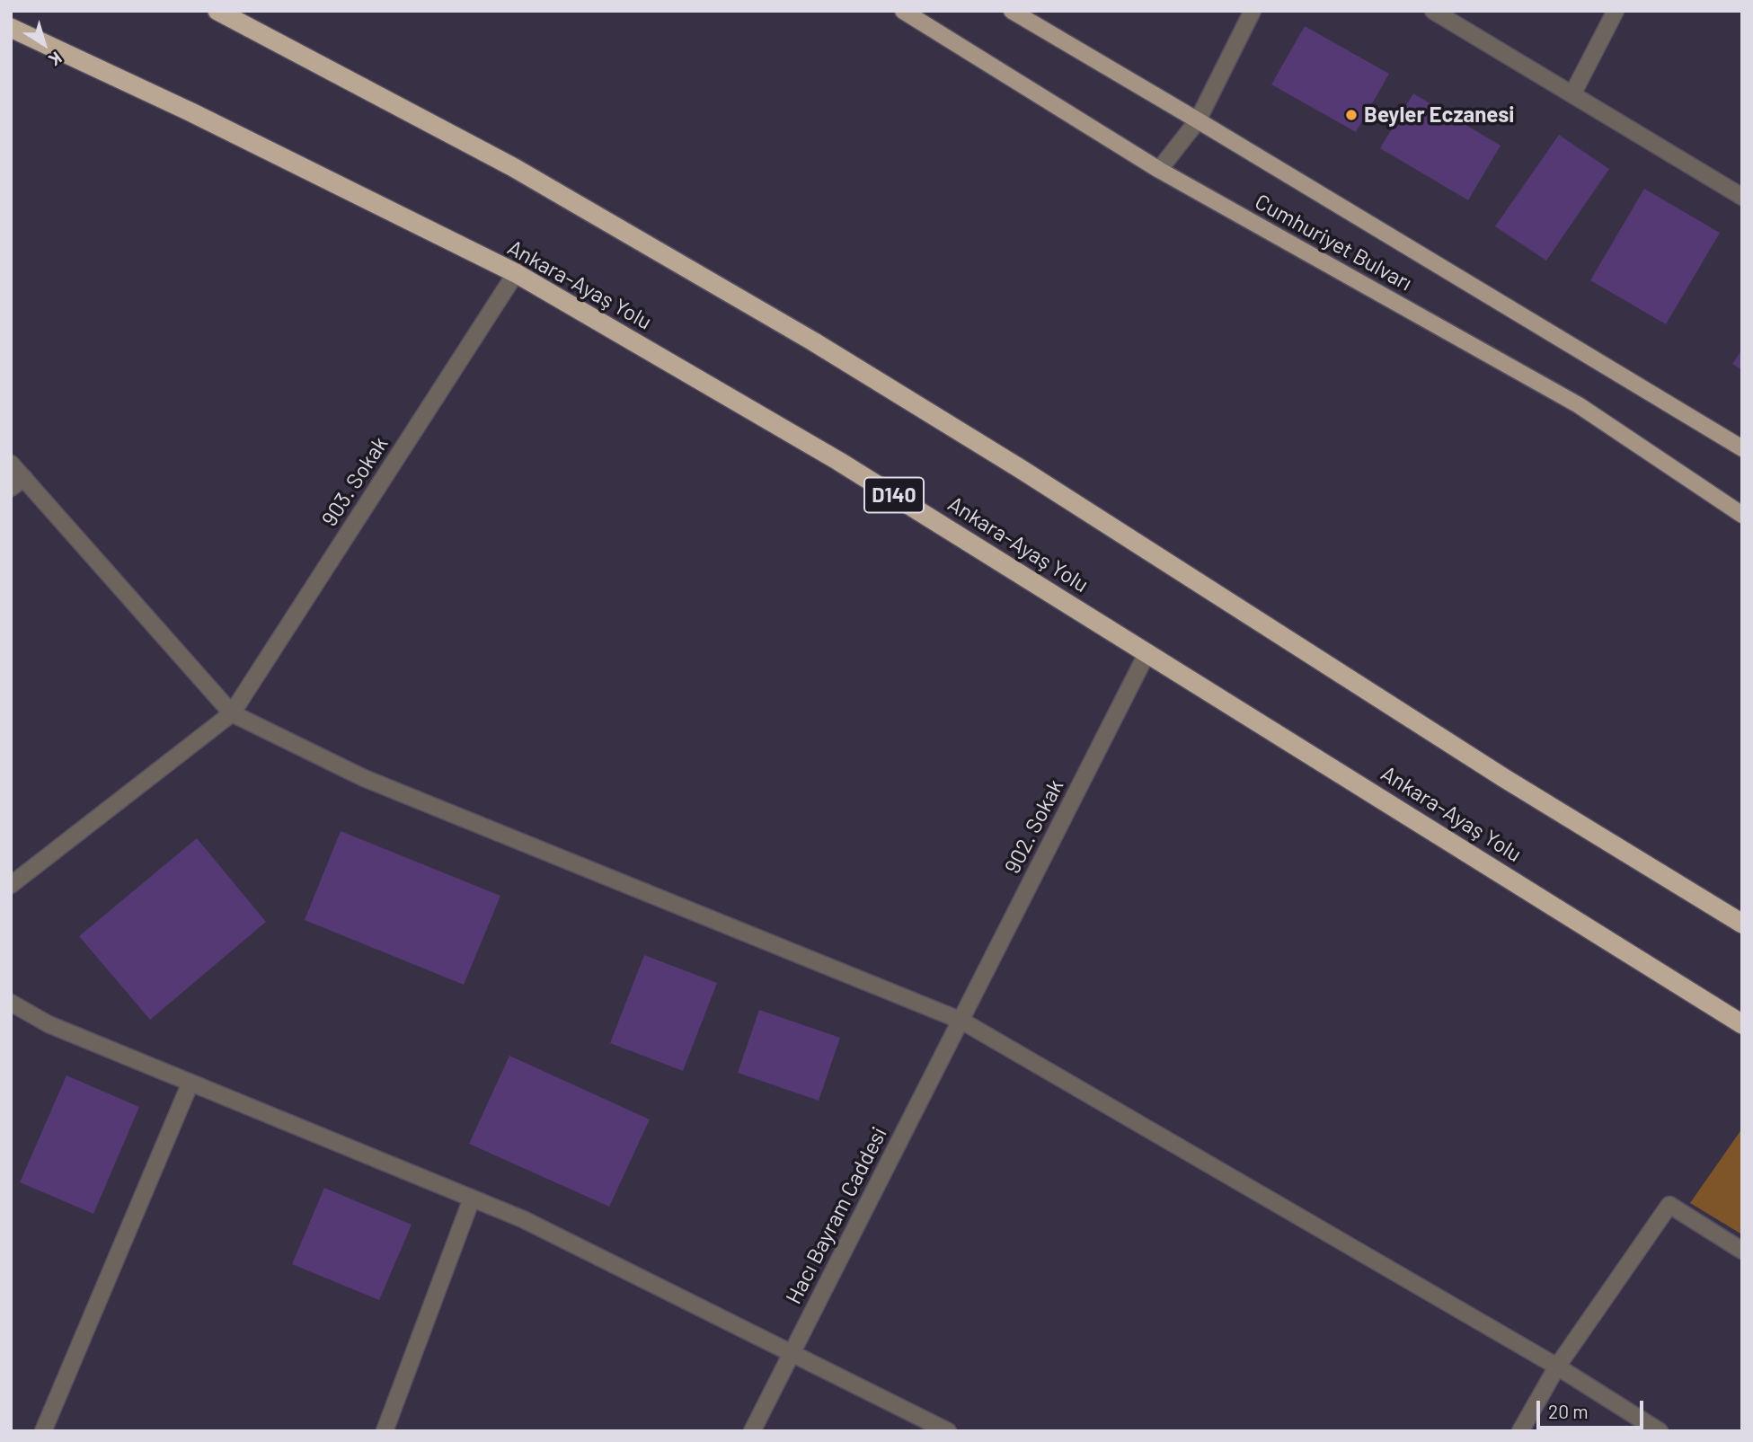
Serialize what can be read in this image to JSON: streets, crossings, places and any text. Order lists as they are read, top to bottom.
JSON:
{
  "streets": {
    "highway": ["Ankara-Ayaş Yolu", "D140"],
    "main road": ["Cumhuriyet Bulvarı"],
    "street": ["903. Sokak", "902. Sokak", "Hacı Bayram Caddesi"]
  },
  "crossings": [
    ["Ankara-Ayaş Yolu", "903. Sokak"],
    ["Ankara-Ayaş Yolu", "902. Sokak"],
    ["902. Sokak", "Hacı Bayram Caddesi"]
  ],
  "places": ["Beyler Eczanesi"],
  "scale_bar": "20 m",
  "north": "bottom right"
}
